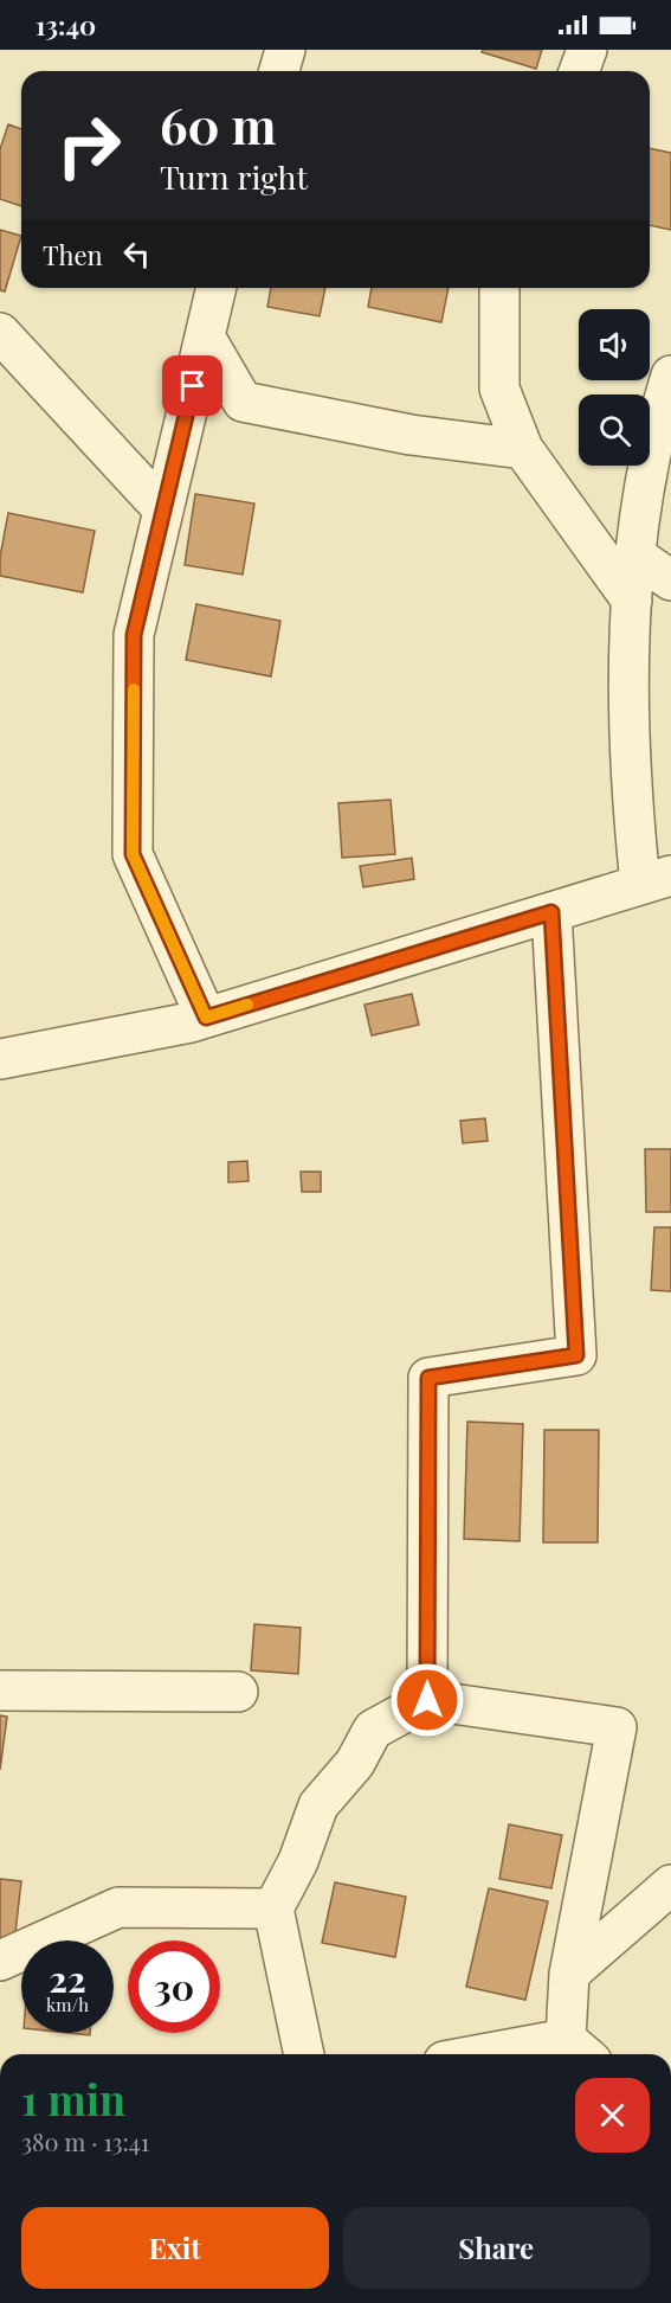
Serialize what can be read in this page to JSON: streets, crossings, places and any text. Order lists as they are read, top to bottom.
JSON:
{
  "page": {
    "status": "13:40",
    "turn": ["60 m", "Turn right"],
    "then": "Then",
    "speed": "22 km/h",
    "limit": "30",
    "heading": ["1 min", "380 m · 13:41"],
    "buttons": ["Exit", "Share"]
  }
}
